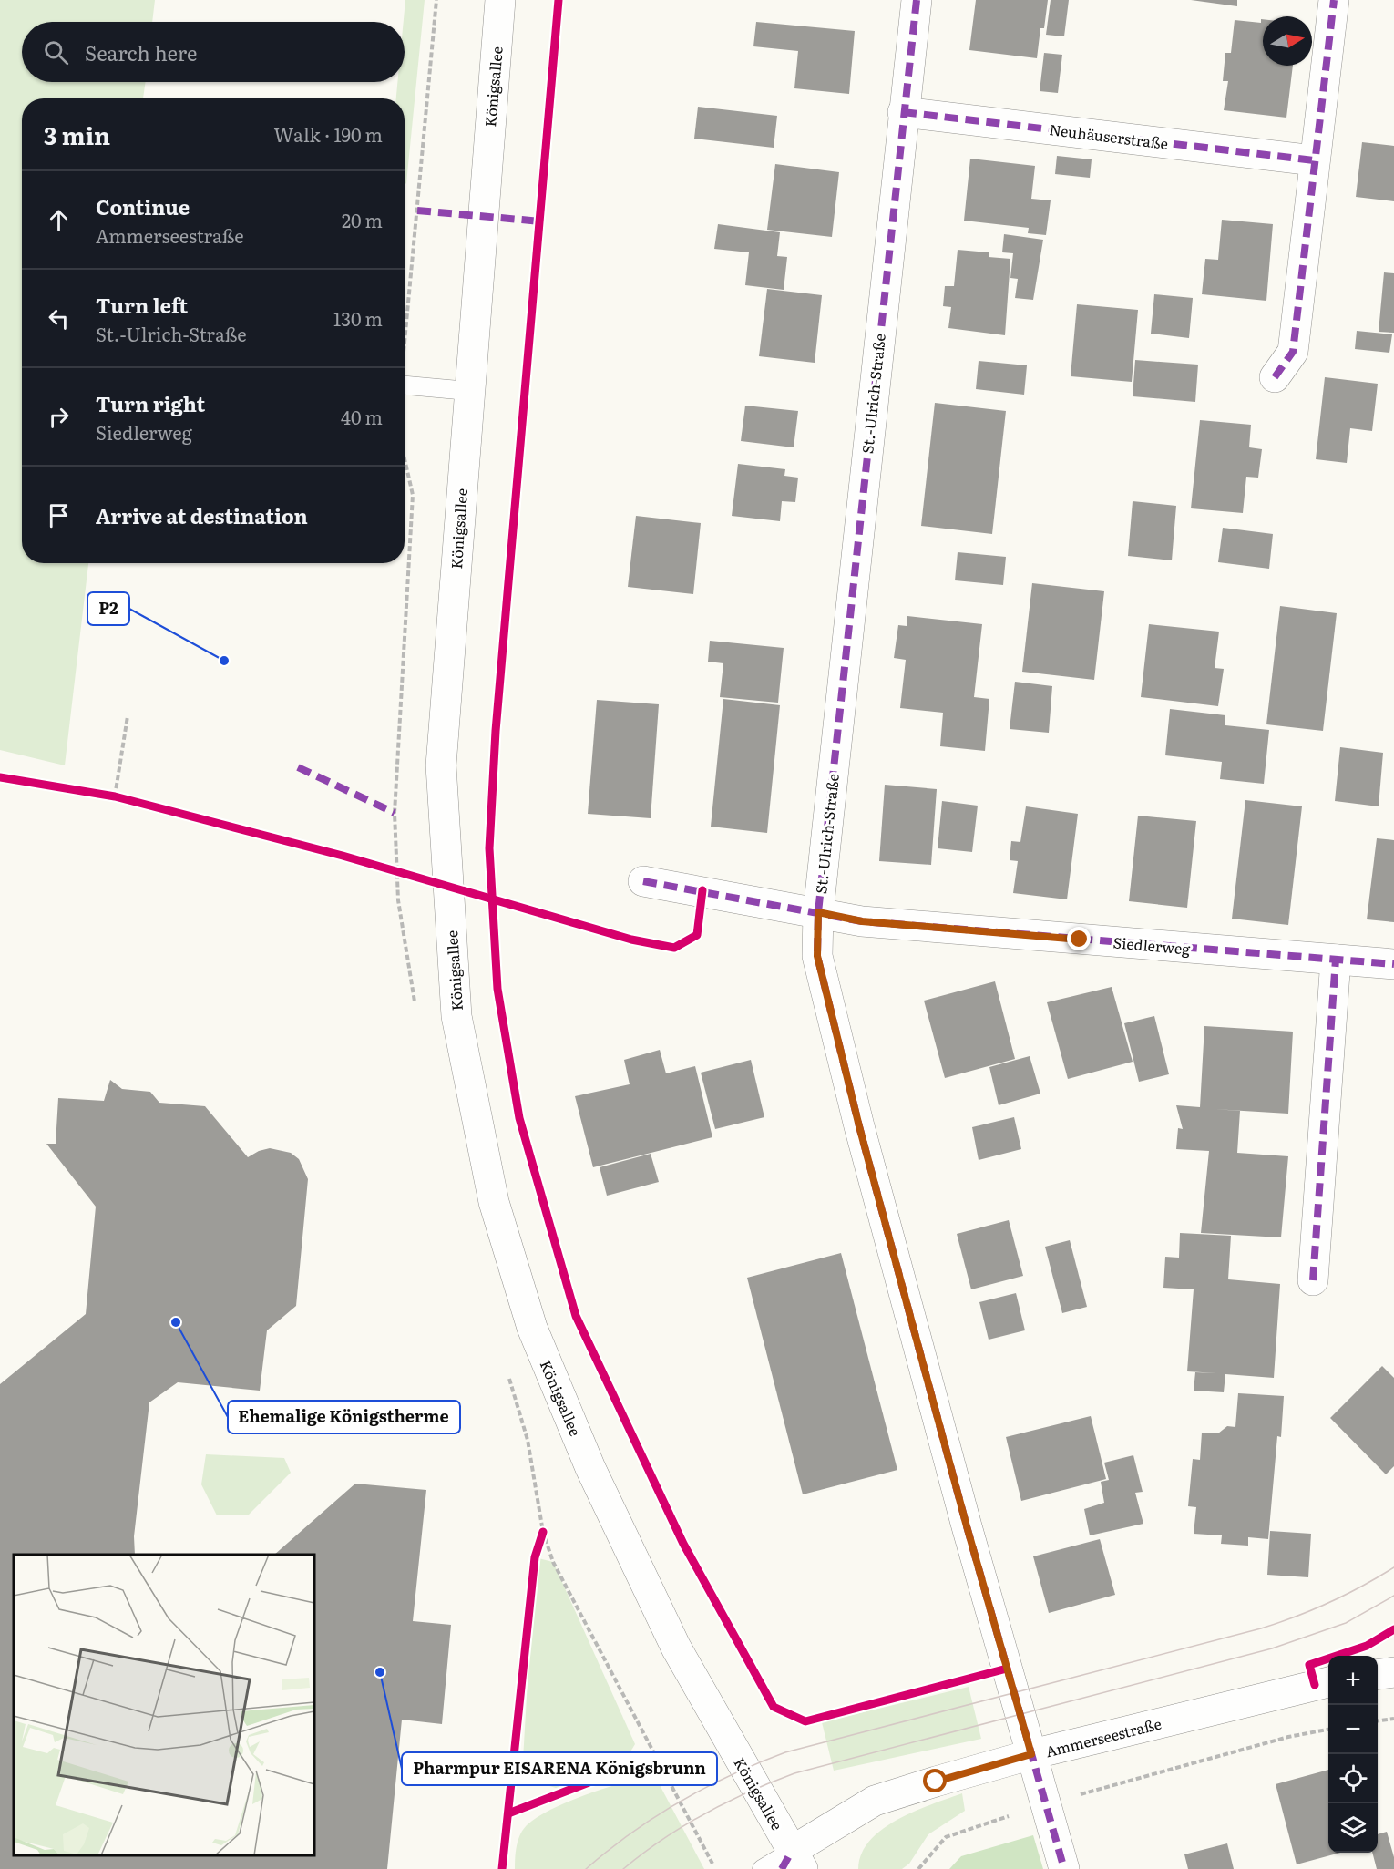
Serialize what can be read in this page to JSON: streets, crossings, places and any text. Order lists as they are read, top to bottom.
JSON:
{
  "streets": {
    "street": [
      "Königsallee",
      "Neuhäuserstraße",
      "St.-Ulrich-Straße",
      "Siedlerweg",
      "Ammerseestraße"
    ]
  },
  "crossings": [
    ["Königsallee", "Ammerseestraße"],
    ["Neuhäuserstraße", "St.-Ulrich-Straße"],
    ["St.-Ulrich-Straße", "Siedlerweg"],
    ["St.-Ulrich-Straße", "Ammerseestraße"]
  ],
  "places": ["P2", "Ehemalige Königstherme", "Pharmpur EISARENA Königsbrunn"],
  "north": "right",
  "page": {
    "search": "Search here",
    "heading": ["3 min", "Walk · 190 m"],
    "list": [
      ["Continue", "Ammerseestraße", "20 m"],
      ["Turn left", "St.-Ulrich-Straße", "130 m"],
      ["Turn right", "Siedlerweg", "40 m"],
      "Arrive at destination"
    ],
    "map_buttons": ["+", "−"]
  }
}
